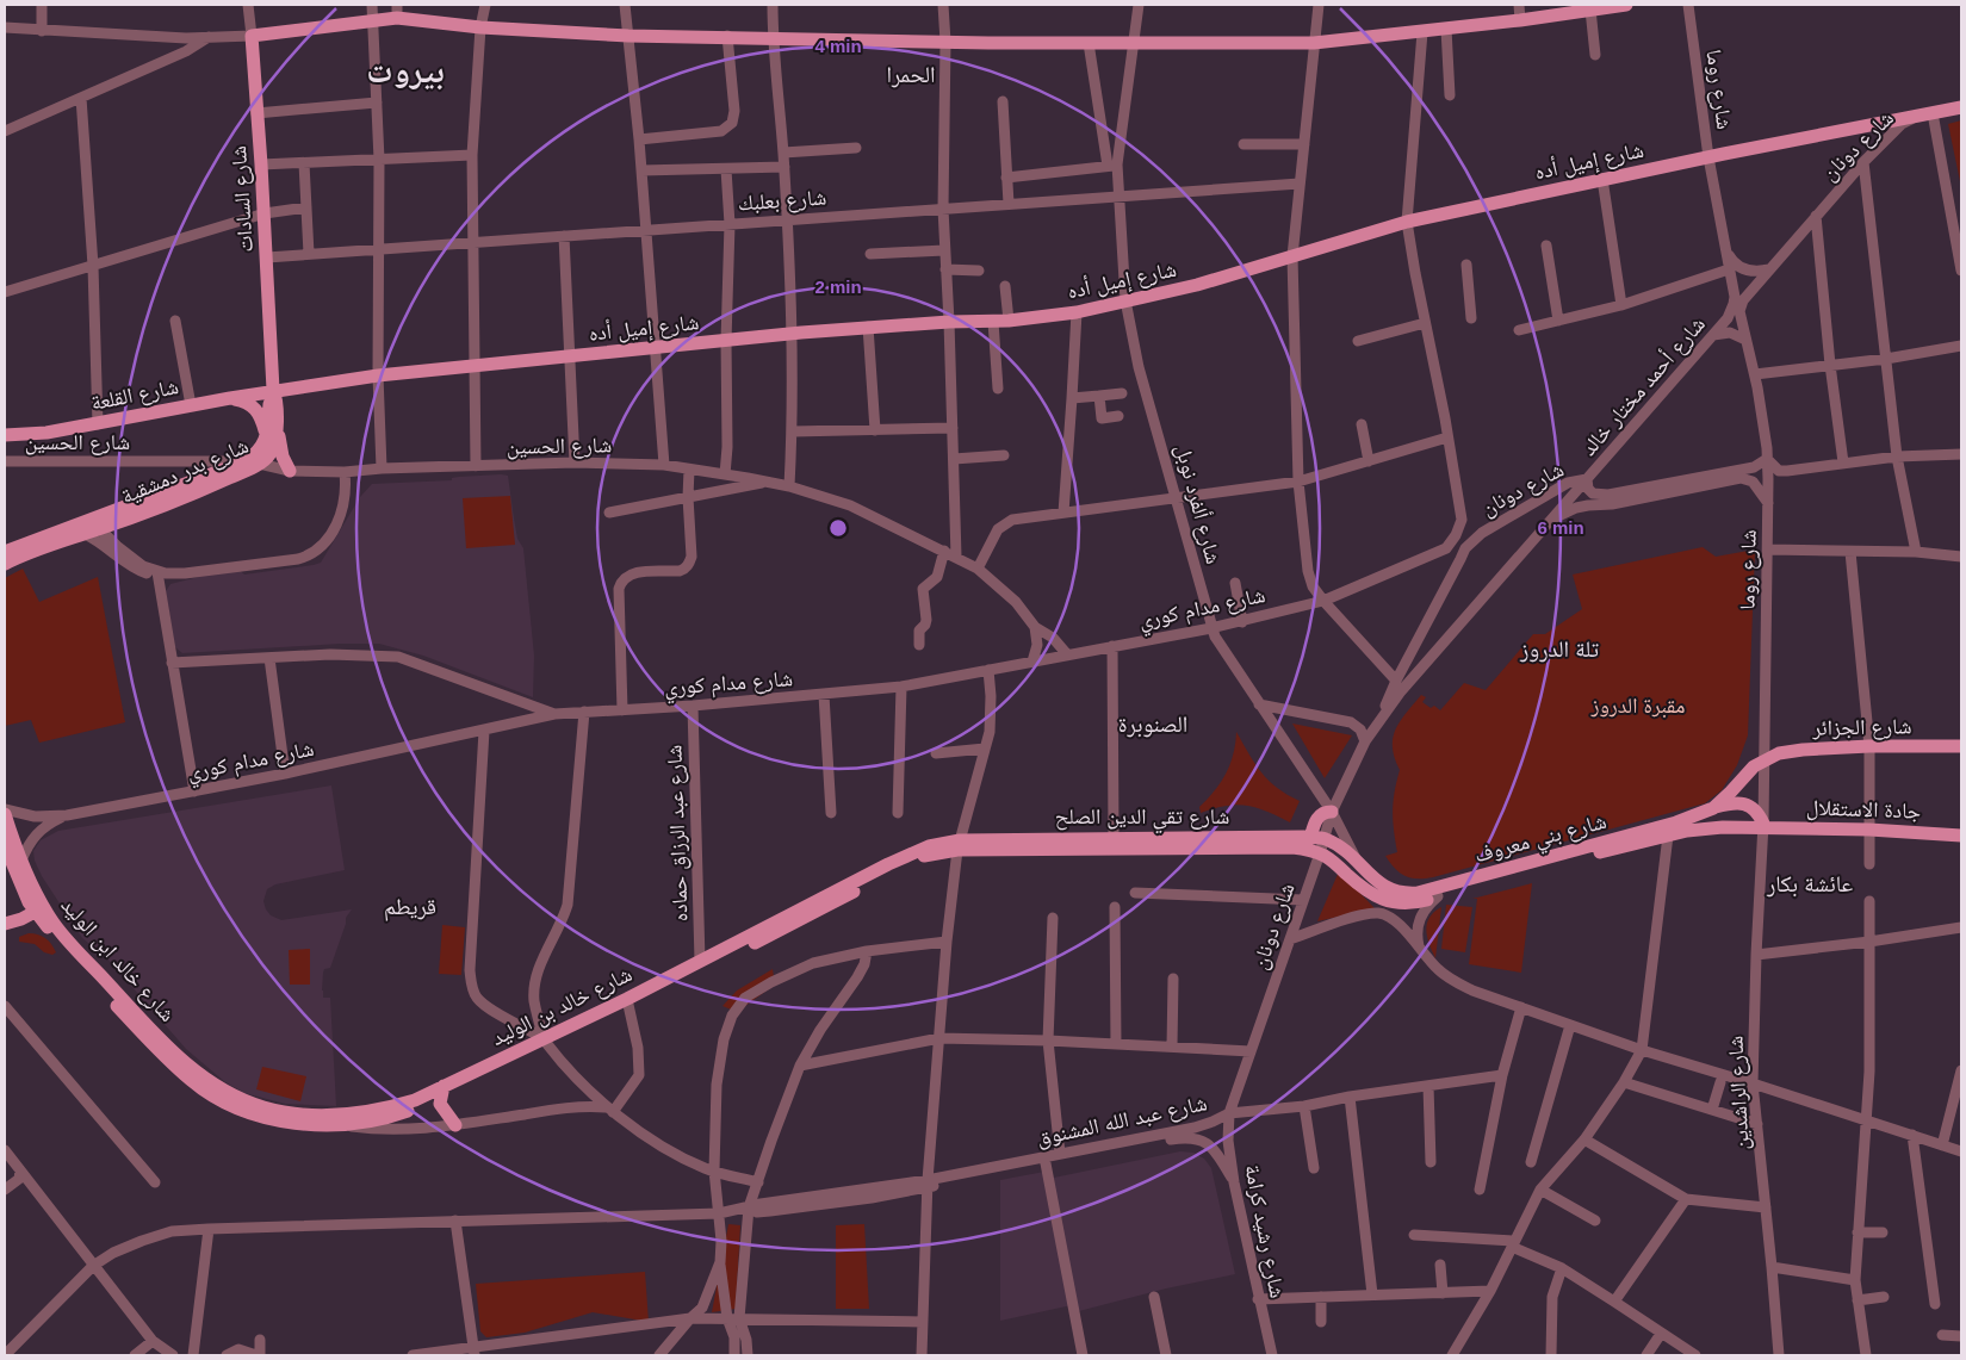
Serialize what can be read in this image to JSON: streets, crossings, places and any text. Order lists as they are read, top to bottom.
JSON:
{
  "streets": {
    "main road": [
      "شارع إميل أده",
      "شارع السادات",
      "شارع القلعة",
      "شارع بدر دمشقية",
      "شارع الجزائر",
      "جادة الاستقلال",
      "شارع تقي الدين الصلح",
      "شارع بني معروف",
      "شارع خالد ابن الوليد",
      "شارع خالد بن الوليد"
    ],
    "street": [
      "شارع روما",
      "شارع دونان",
      "شارع بعلبك",
      "شارع أحمد مختار خالد",
      "شارع الحسين",
      "شارع ألفرد نوبل",
      "شارع مدام كوري",
      "شارع عبد الرزاق حماده",
      "شارع الراشدين",
      "شارع عبد الله المشنوق",
      "شارع رشيد كرامة"
    ]
  },
  "crossings": [
    ["شارع روما", "شارع دونان"],
    ["شارع روما", "شارع إميل أده"],
    ["شارع روما", "شارع أحمد مختار خالد"],
    ["شارع روما", "شارع الجزائر"],
    ["شارع روما", "جادة الاستقلال"],
    ["شارع روما", "شارع بني معروف"],
    ["شارع روما", "شارع الراشدين"],
    ["شارع دونان", "شارع إميل أده"],
    ["شارع دونان", "شارع أحمد مختار خالد"],
    ["شارع دونان", "شارع ألفرد نوبل"],
    ["شارع دونان", "شارع تقي الدين الصلح"],
    ["شارع دونان", "شارع بني معروف"],
    ["شارع دونان", "شارع عبد الله المشنوق"],
    ["شارع دونان", "شارع رشيد كرامة"],
    ["شارع إميل أده", "شارع السادات"],
    ["شارع إميل أده", "شارع القلعة"],
    ["شارع إميل أده", "شارع بدر دمشقية"],
    ["شارع إميل أده", "شارع ألفرد نوبل"],
    ["شارع السادات", "شارع بعلبك"],
    ["شارع السادات", "شارع القلعة"],
    ["شارع السادات", "شارع بدر دمشقية"],
    ["شارع بعلبك", "شارع ألفرد نوبل"],
    ["شارع القلعة", "شارع بدر دمشقية"],
    ["شارع الحسين", "شارع بدر دمشقية"],
    ["شارع الحسين", "شارع مدام كوري"],
    ["شارع ألفرد نوبل", "شارع مدام كوري"],
    ["شارع ألفرد نوبل", "شارع بني معروف"],
    ["شارع مدام كوري", "شارع عبد الرزاق حماده"],
    ["شارع الجزائر", "شارع بني معروف"],
    ["جادة الاستقلال", "شارع بني معروف"],
    ["جادة الاستقلال", "شارع الراشدين"],
    ["شارع تقي الدين الصلح", "شارع بني معروف"],
    ["شارع تقي الدين الصلح", "شارع خالد بن الوليد"],
    ["شارع عبد الرزاق حماده", "شارع خالد بن الوليد"],
    ["شارع بني معروف", "شارع الراشدين"],
    ["شارع خالد ابن الوليد", "شارع خالد بن الوليد"],
    ["شارع عبد الله المشنوق", "شارع رشيد كرامة"]
  ],
  "districts": [
    "بيروت",
    "الحمرا",
    "تلة الدروز",
    "الصنوبرة",
    "عائشة بكار",
    "قريطم"
  ],
  "parks": ["مقبرة الدروز"],
  "rings": ["4 min", "2 min", "6 min"]
}
